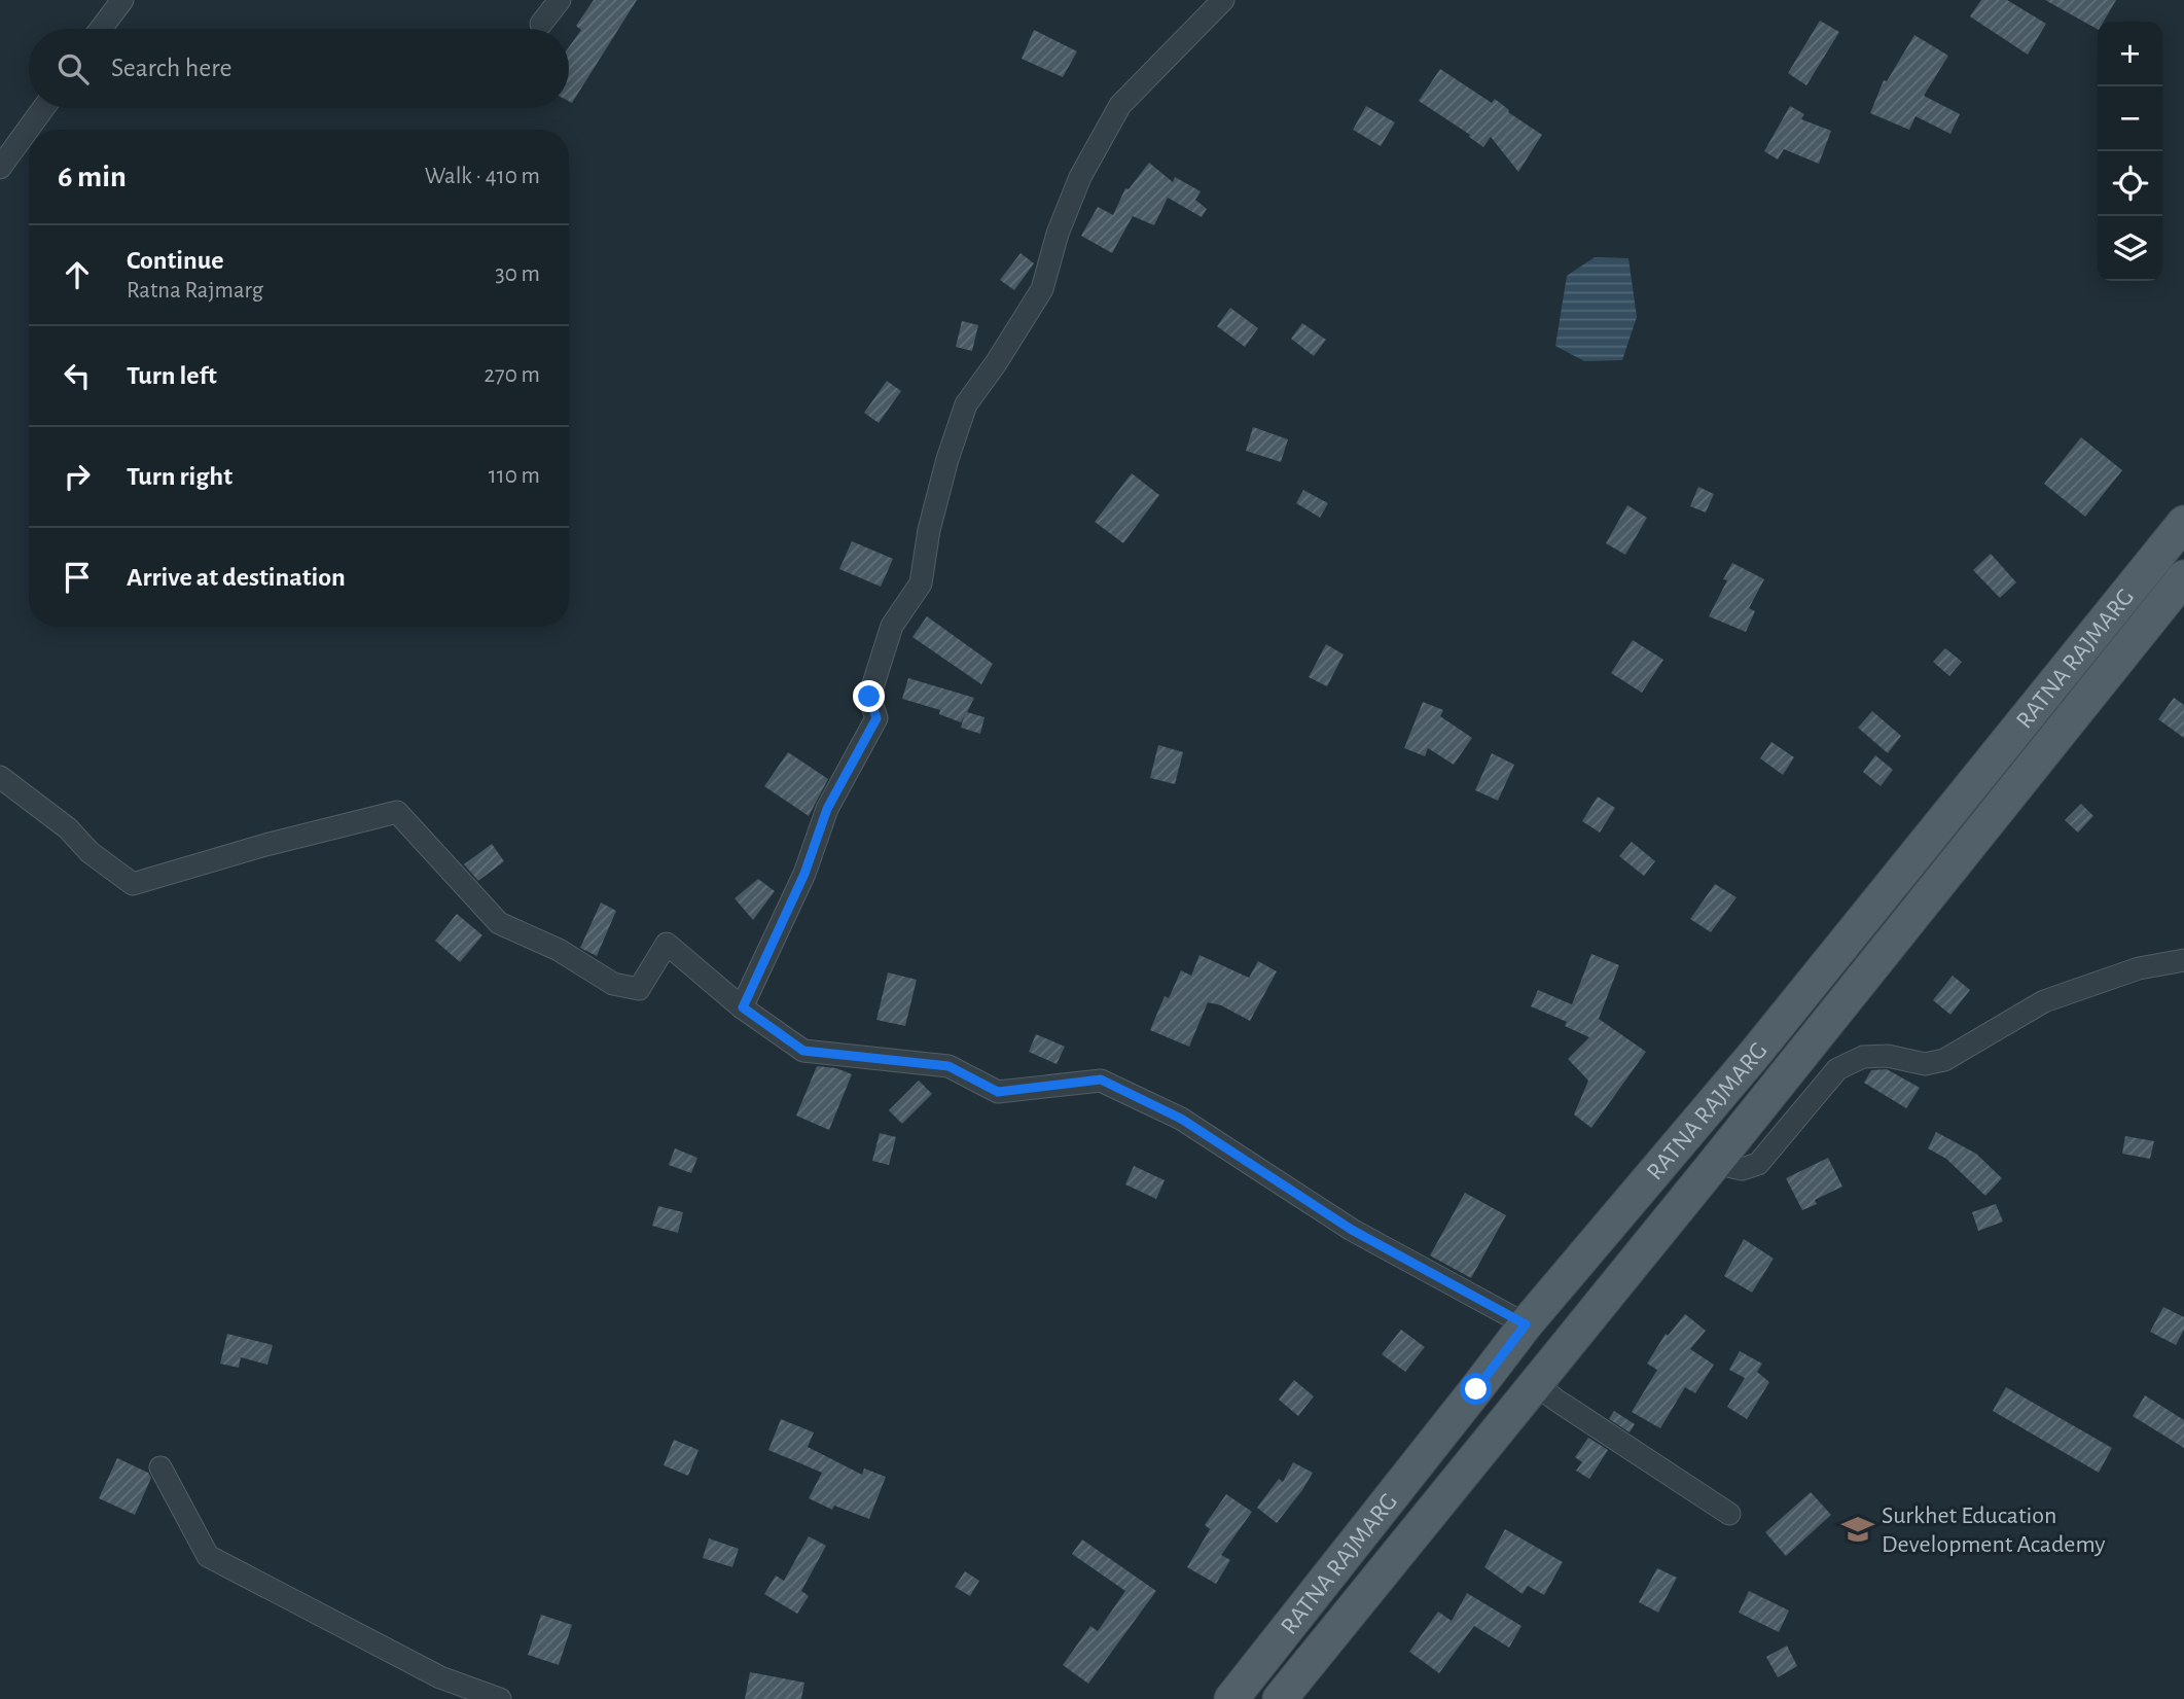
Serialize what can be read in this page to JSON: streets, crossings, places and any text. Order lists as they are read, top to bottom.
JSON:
{
  "streets": {
    "main road": ["RATNA RAJMARG"]
  },
  "places": {
    "school or university": ["Surkhet Education Development Academy"]
  },
  "page": {
    "map_buttons": ["+", "−"],
    "search": "Search here",
    "heading": ["6 min", "Walk · 410 m"],
    "list": [
      ["Continue", "Ratna Rajmarg", "30 m"],
      ["Turn left", "270 m"],
      ["Turn right", "110 m"],
      "Arrive at destination"
    ]
  }
}
